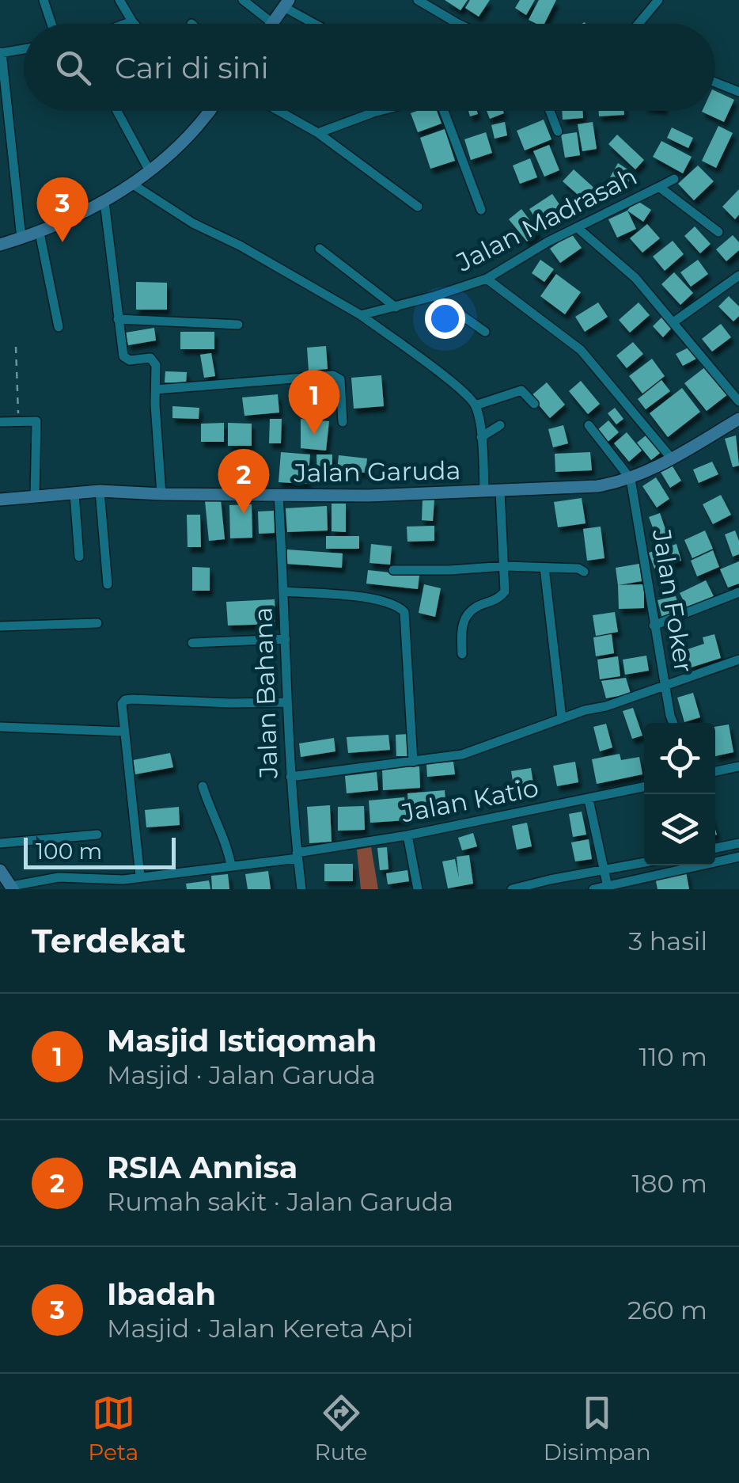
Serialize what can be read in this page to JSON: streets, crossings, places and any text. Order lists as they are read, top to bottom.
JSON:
{
  "streets": {
    "street": [
      "Jalan Madrasah",
      "Jalan Garuda",
      "Jalan Foker",
      "Jalan Bahana",
      "Jalan Katio"
    ]
  },
  "crossings": [
    ["Jalan Garuda", "Jalan Foker"],
    ["Jalan Garuda", "Jalan Bahana"],
    ["Jalan Bahana", "Jalan Katio"]
  ],
  "scale_bar": "100 m",
  "page": {
    "search": "Cari di sini",
    "pins": ["3", "1", "2"],
    "scale": "100 m",
    "heading": ["Terdekat", "3 hasil"],
    "list": [
      {
        "mark": "1",
        "name": "Masjid Istiqomah",
        "note": "Masjid · Jalan Garuda",
        "value": "110 m"
      },
      {
        "mark": "2",
        "name": "RSIA Annisa",
        "note": "Rumah sakit · Jalan Garuda",
        "value": "180 m"
      },
      {
        "mark": "3",
        "name": "Ibadah",
        "note": "Masjid · Jalan Kereta Api",
        "value": "260 m"
      }
    ],
    "nav": ["Peta", "Rute", "Disimpan"]
  }
}
